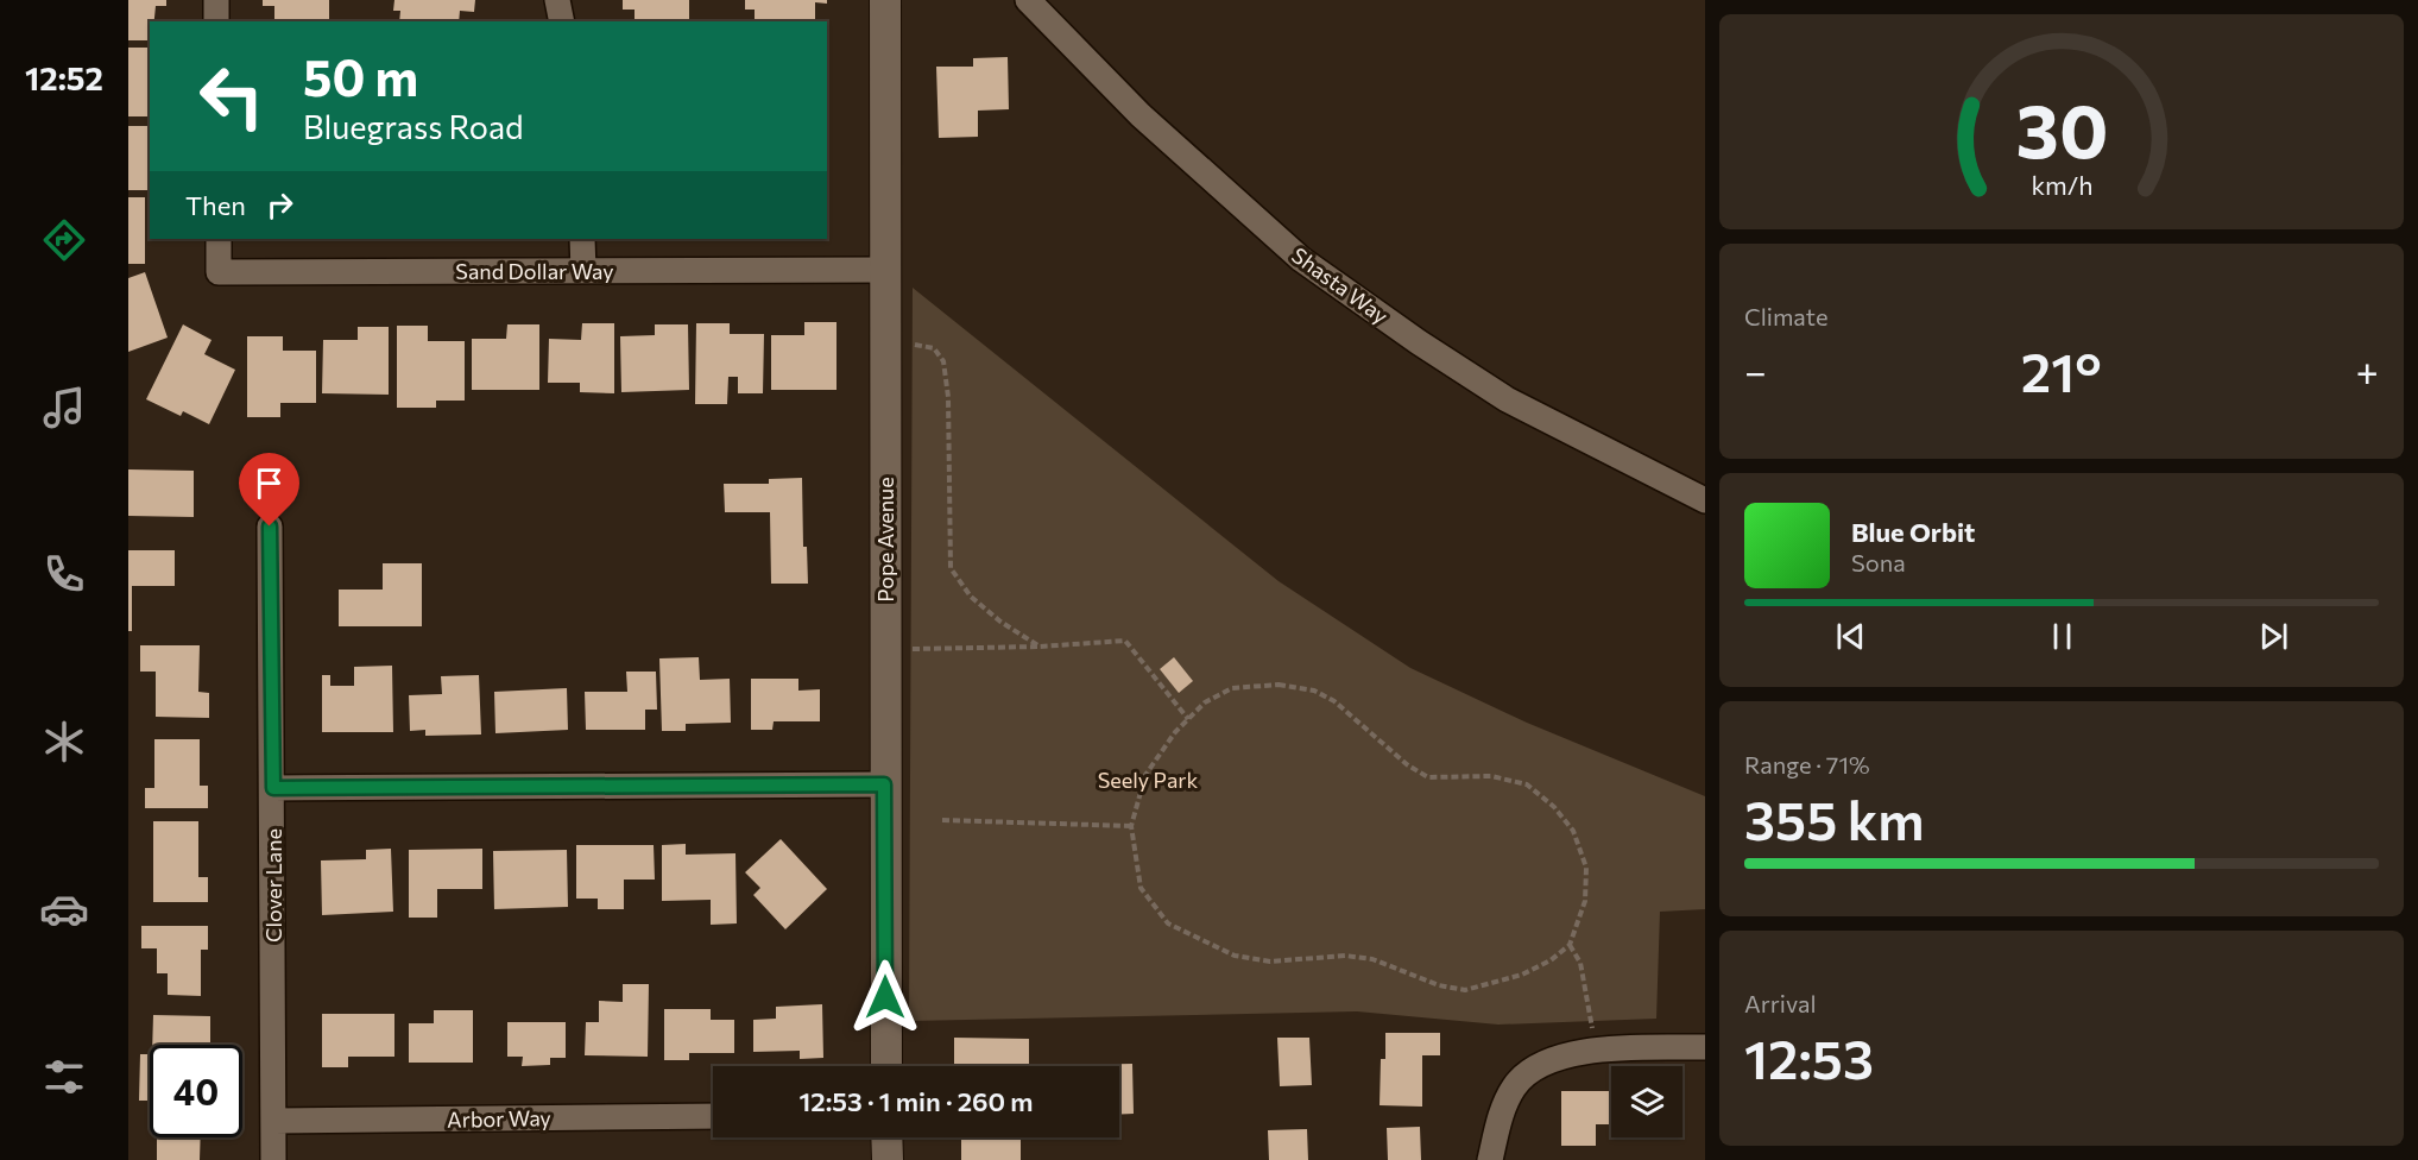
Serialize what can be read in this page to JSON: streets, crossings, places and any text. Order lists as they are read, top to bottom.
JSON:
{
  "streets": {
    "street": [
      "Sand Dollar Way",
      "Shasta Way",
      "Pope Avenue",
      "Clover Lane",
      "Arbor Way"
    ]
  },
  "crossings": [
    ["Sand Dollar Way", "Pope Avenue"],
    ["Clover Lane", "Arbor Way"]
  ],
  "parks": ["Seely Park"],
  "page": {
    "tabs": "12:52",
    "turn": ["50 m", "Bluegrass Road"],
    "then": "Then",
    "tile": [
      "Climate",
      ["Range · 71%", "355 km"],
      ["Arrival", "12:53"]
    ],
    "heat": ["−", "21°", "+"],
    "song": ["Blue Orbit", "Sona"],
    "limit": "40",
    "trip": "12:53 · 1 min · 260 m",
    "gauge": ["30", "km/h"]
  }
}
